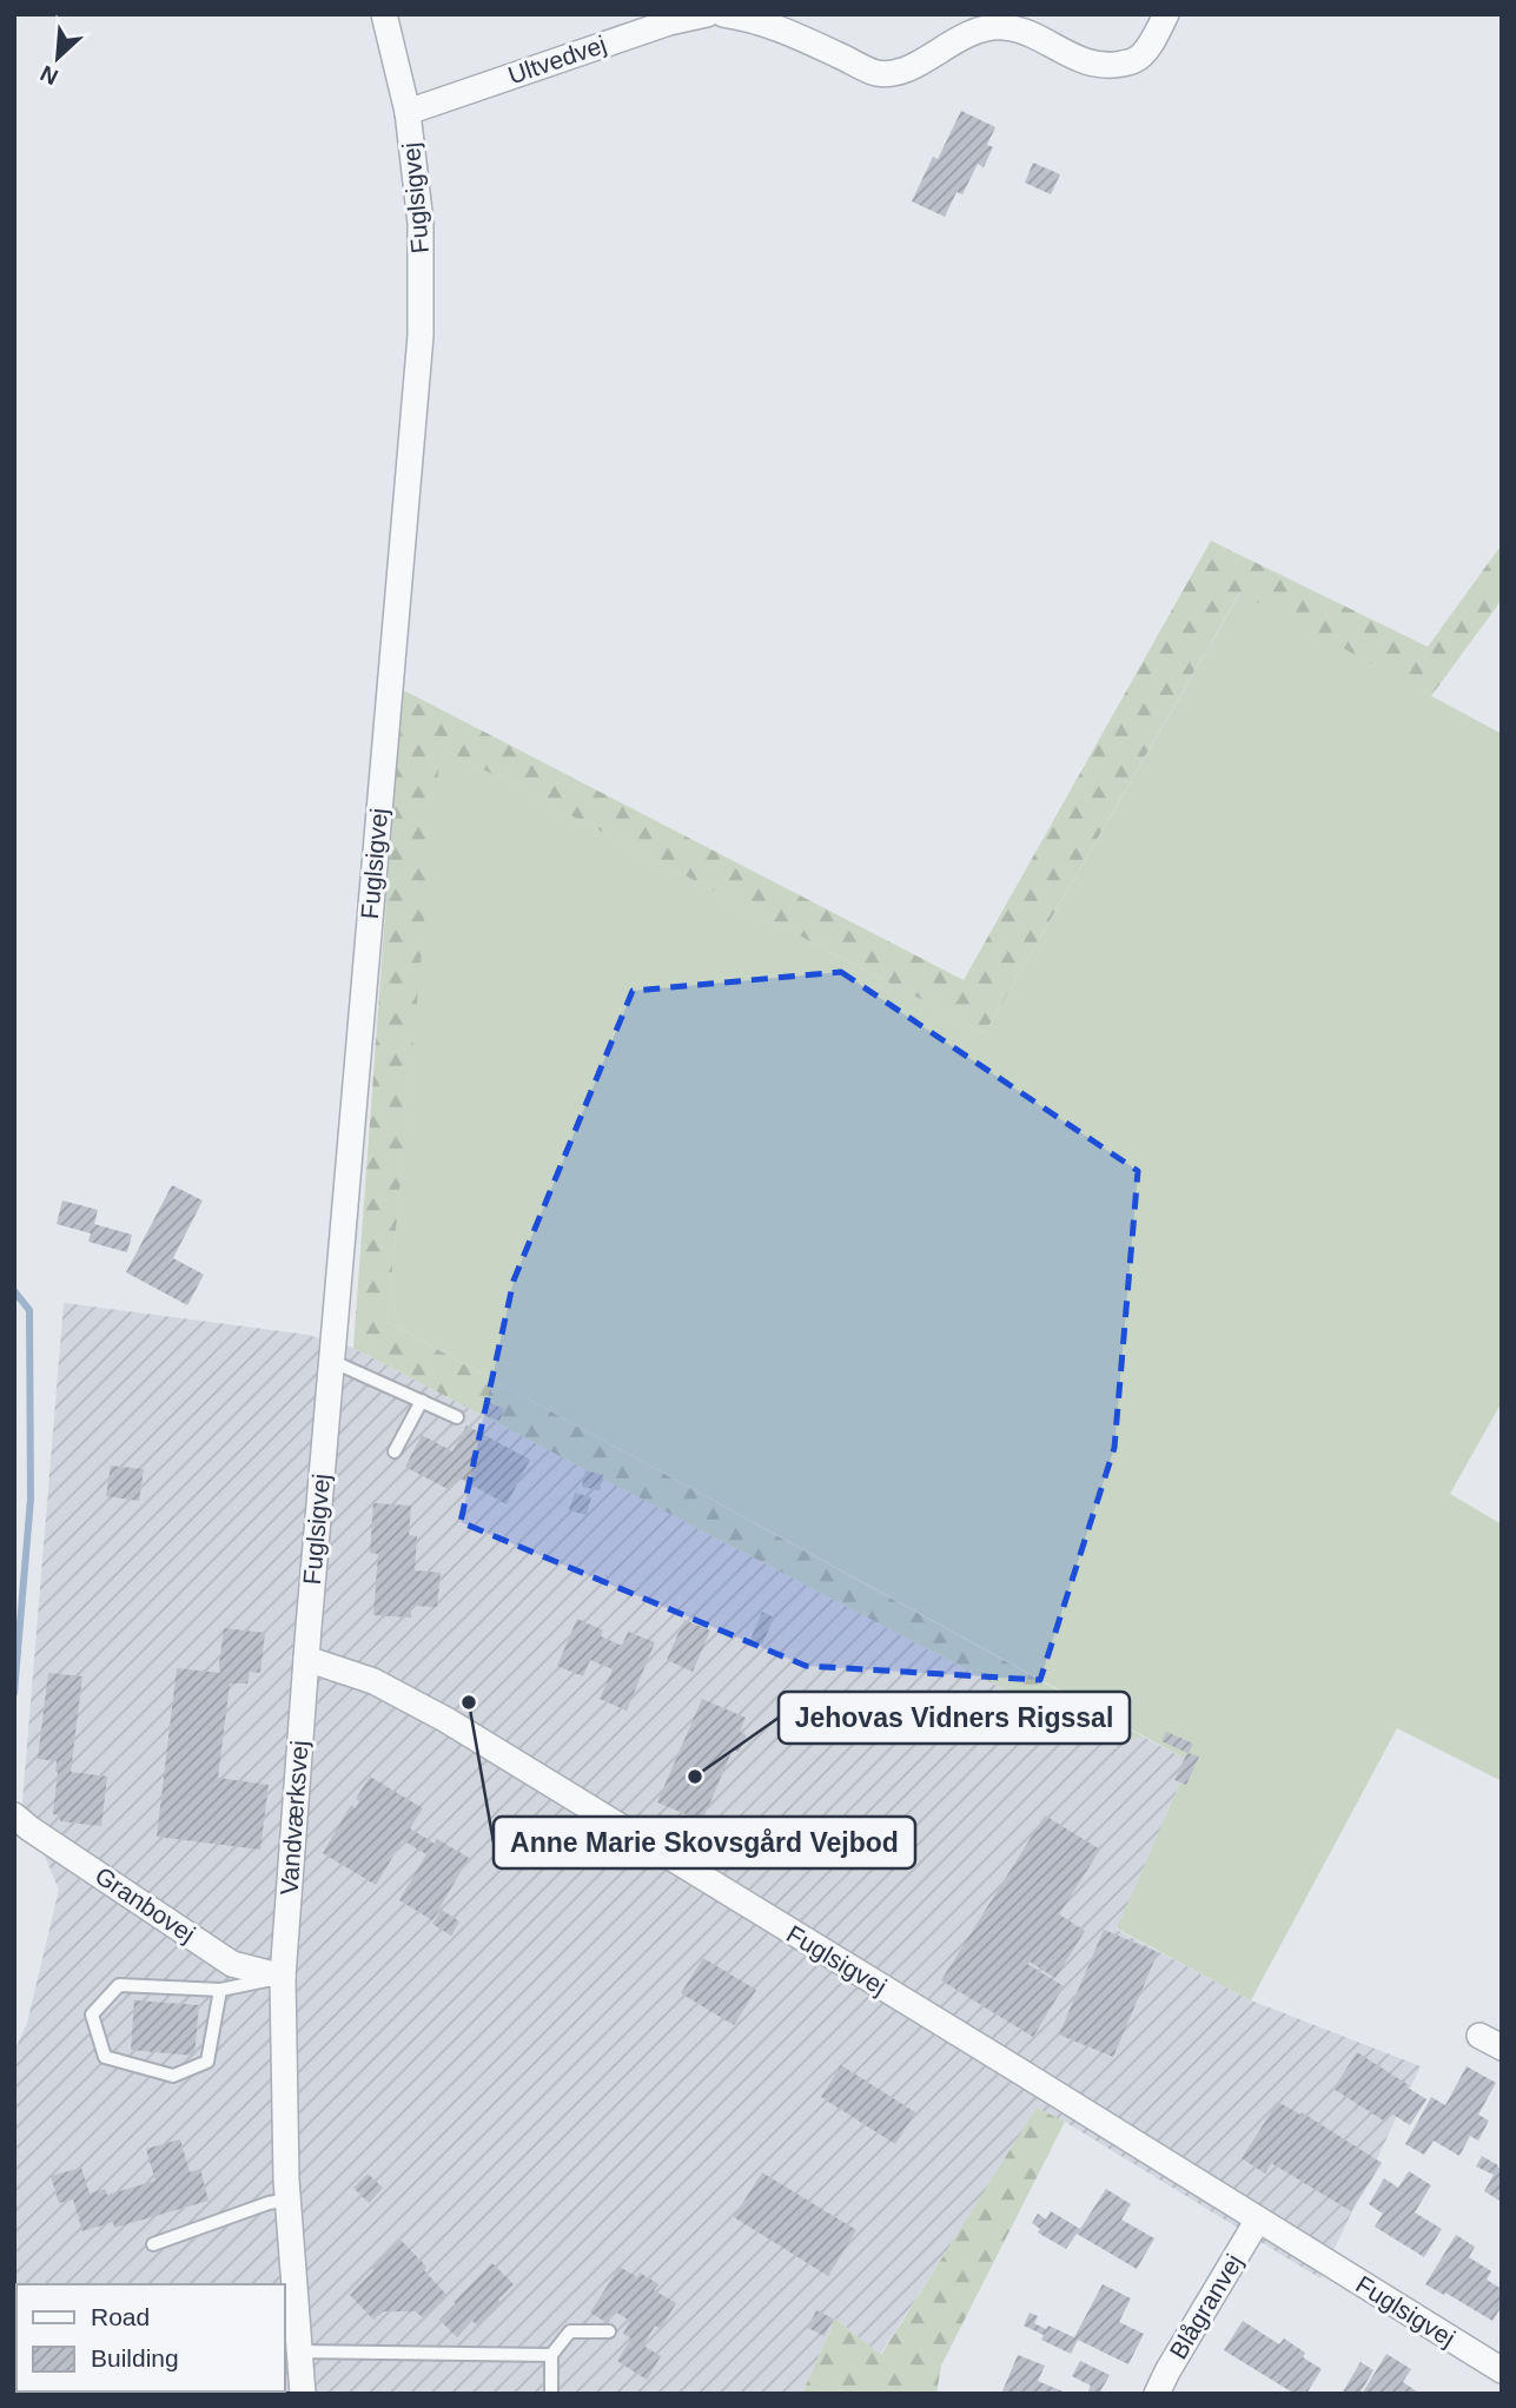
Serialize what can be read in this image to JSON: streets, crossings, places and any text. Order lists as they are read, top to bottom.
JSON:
{
  "streets": {
    "street": [
      "Ultvedvej",
      "Fuglsigvej",
      "Vandværksvej",
      "Granbovej",
      "Blågranvej"
    ]
  },
  "crossings": [
    ["Ultvedvej", "Fuglsigvej"],
    ["Fuglsigvej", "Vandværksvej"],
    ["Fuglsigvej", "Blågranvej"],
    ["Vandværksvej", "Granbovej"]
  ],
  "places": ["Anne Marie Skovsgård Vejbod", "Jehovas Vidners Rigssal"],
  "legend": ["Road", "Building"],
  "north": "bottom left"
}
